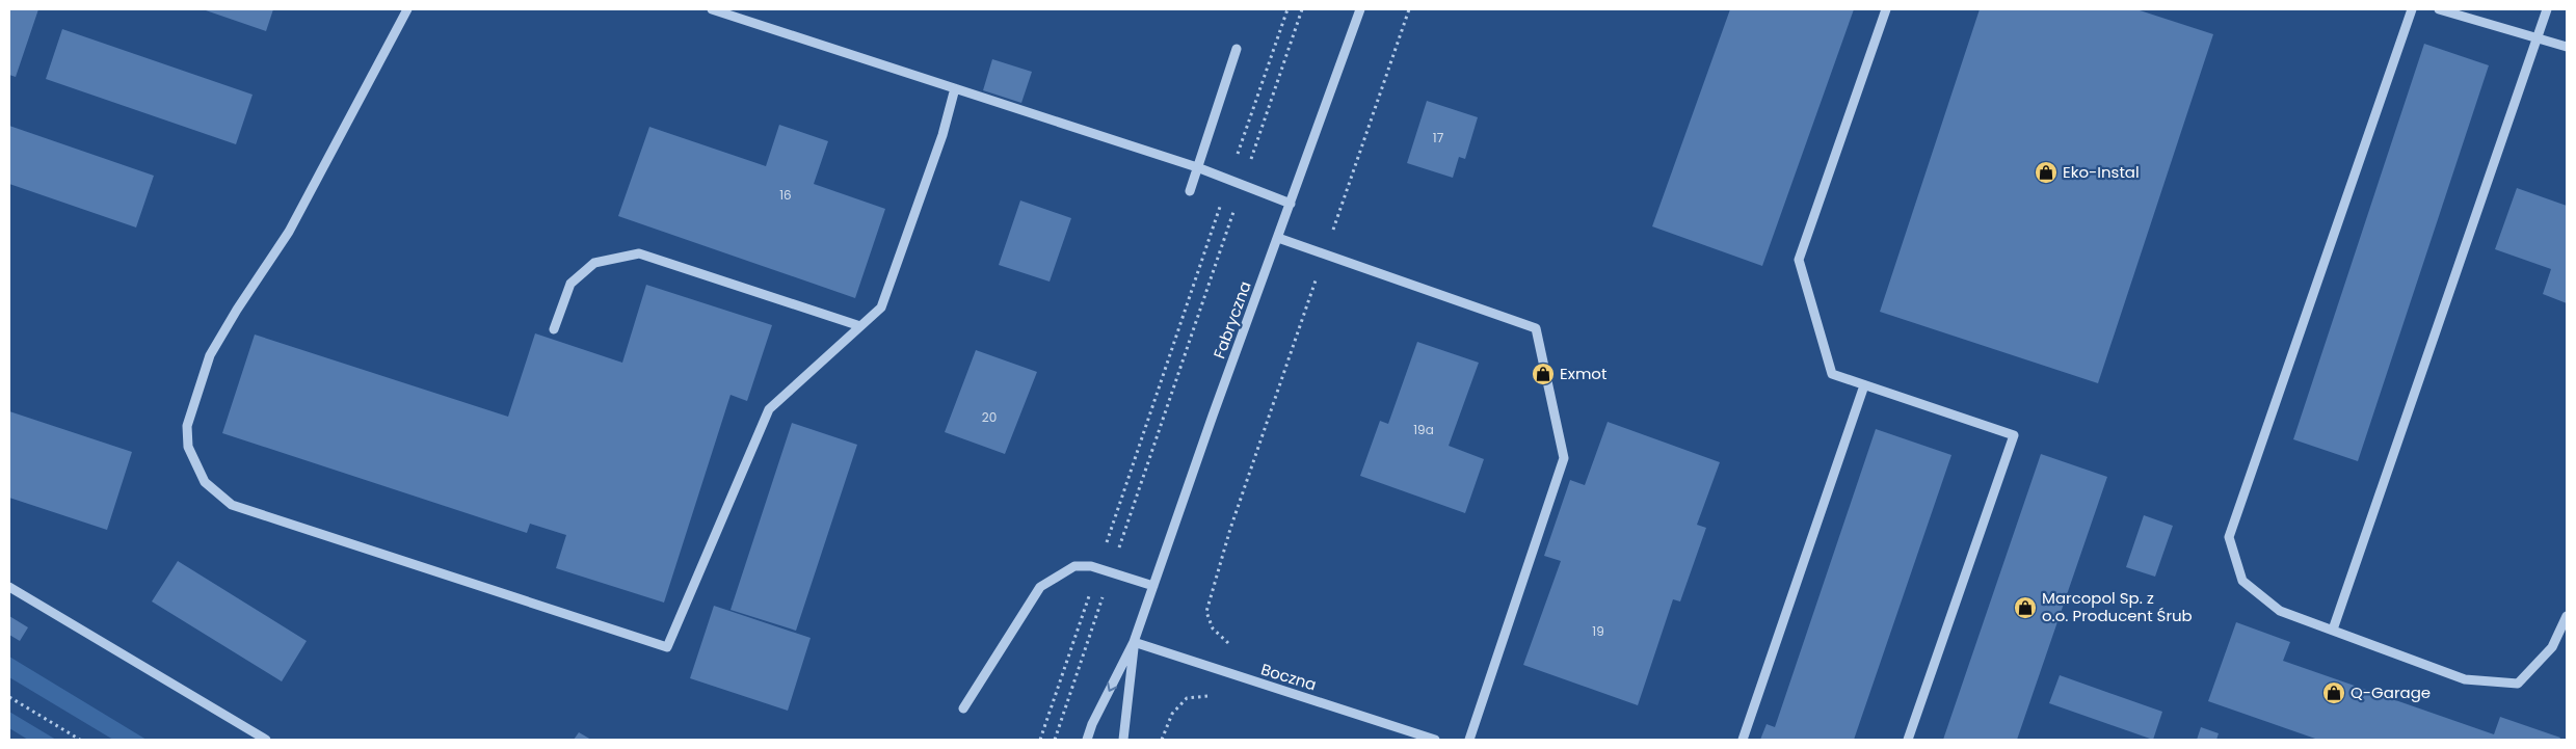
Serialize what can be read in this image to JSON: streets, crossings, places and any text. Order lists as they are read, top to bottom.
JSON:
{
  "streets": {
    "street": ["Fabryczna", "Boczna"]
  },
  "crossings": [
    ["Fabryczna", "Boczna"]
  ],
  "places": {
    "shop": [
      "Eko-Instal",
      "Exmot",
      "Marcopol Sp. z o.o. Producent Śrub",
      "Q-Garage"
    ]
  },
  "house_numbers": [
    "17",
    "16",
    "20",
    "19a",
    "19"
  ]
}
